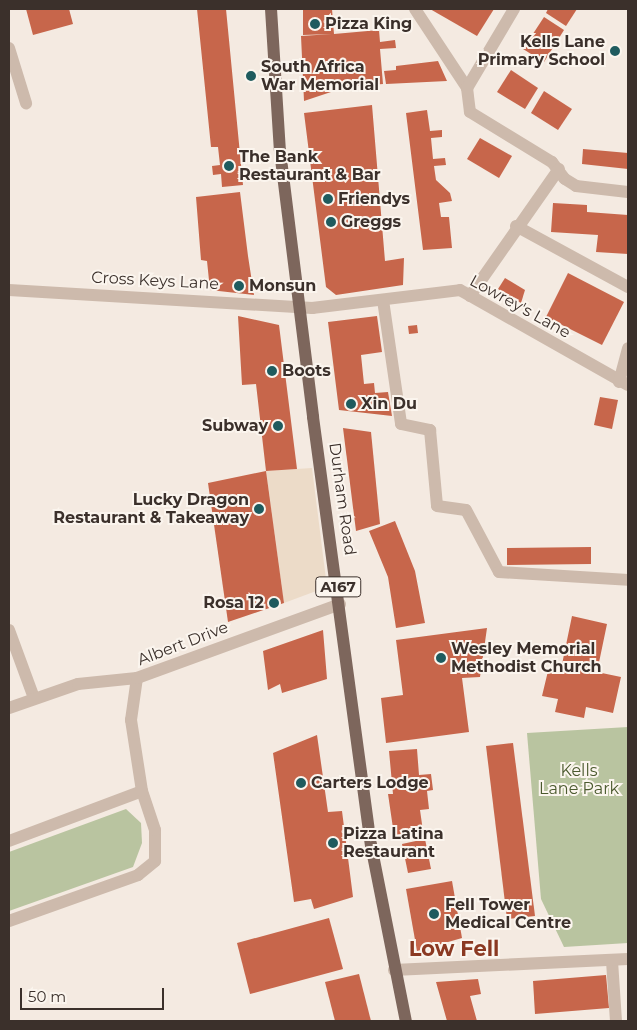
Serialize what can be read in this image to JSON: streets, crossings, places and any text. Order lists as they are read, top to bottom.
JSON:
{
  "streets": {
    "main road": ["Durham Road", "A167"],
    "street": ["Cross Keys Lane", "Lowrey's Lane", "Albert Drive"]
  },
  "crossings": [
    ["Cross Keys Lane", "Lowrey's Lane"],
    ["Cross Keys Lane", "Durham Road"],
    ["Lowrey's Lane", "Durham Road"],
    ["Durham Road", "Albert Drive"]
  ],
  "districts": ["Low Fell"],
  "parks": ["Kells Lane Park"],
  "places": [
    "Pizza King",
    "Kells Lane Primary School",
    "South Africa War Memorial",
    "The Bank Restaurant & Bar",
    "Friendys",
    "Greggs",
    "Monsun",
    "Boots",
    "Xin Du",
    "Subway",
    "Lucky Dragon Restaurant & Takeaway",
    "Rosa 12",
    "Wesley Memorial Methodist Church",
    "Carters Lodge",
    "Pizza Latina Restaurant",
    "Fell Tower Medical Centre"
  ],
  "scale_bar": "50 m"
}
